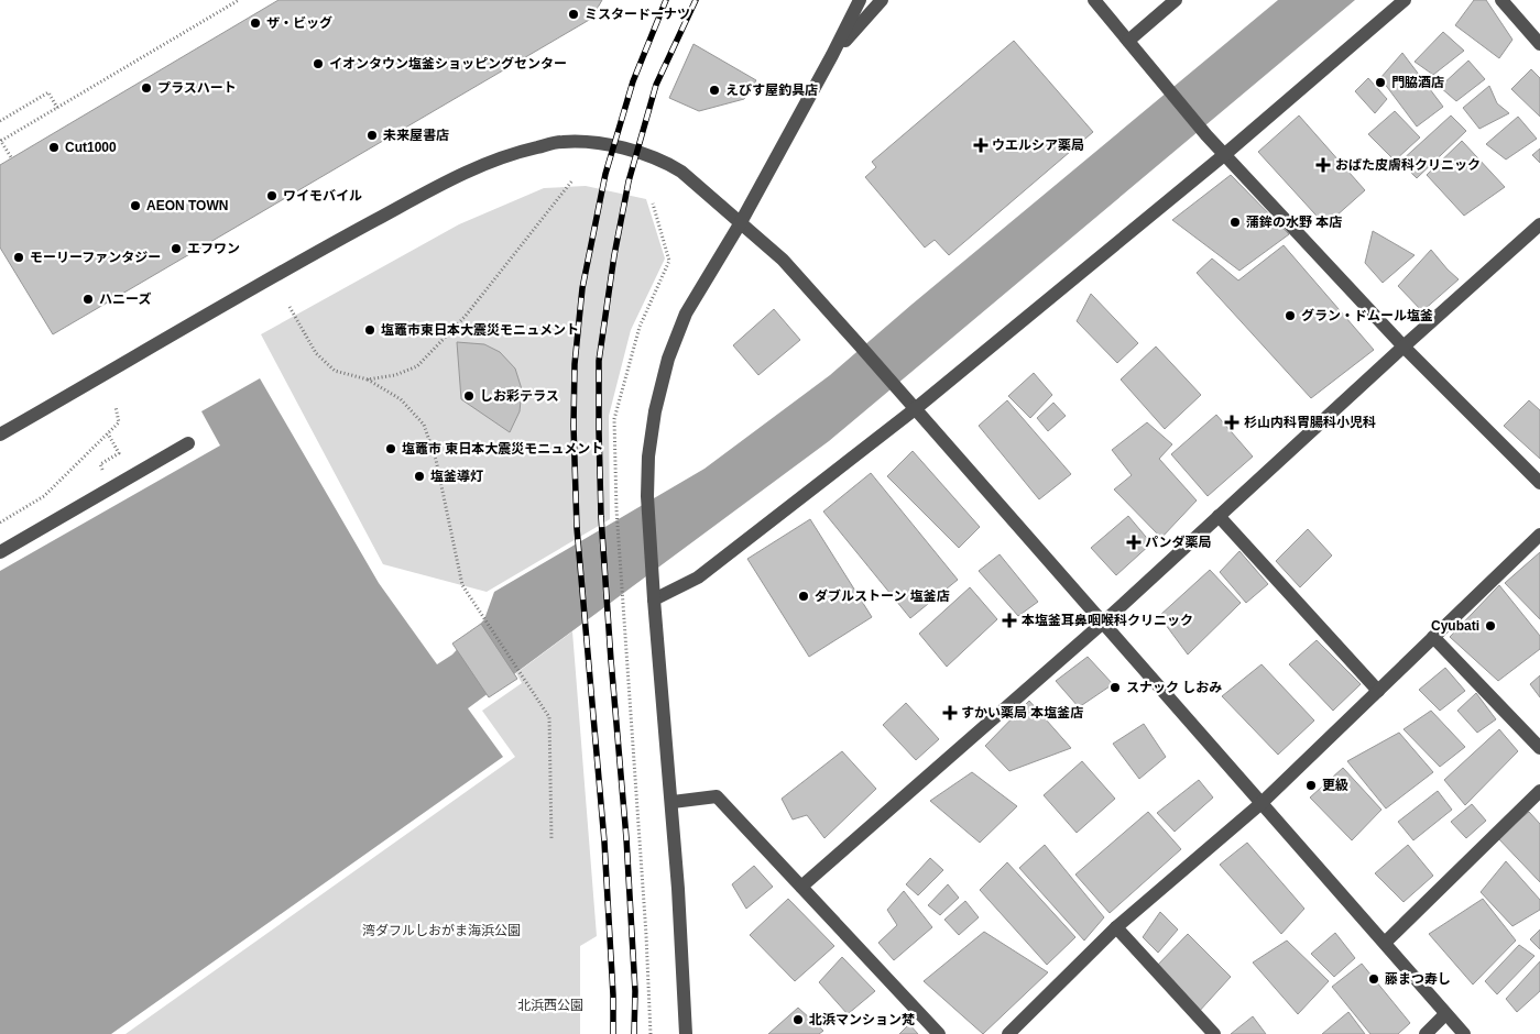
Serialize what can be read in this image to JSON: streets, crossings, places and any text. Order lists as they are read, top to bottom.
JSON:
{
  "parks": ["湾ダフルしおがま海浜公園", "北浜西公園"],
  "places": {
    "other": [
      "ミスタードーナツ",
      "ザ・ビッグ",
      "イオンタウン塩釜ショッピングセンター",
      "門脇酒店",
      "プラスハート",
      "えびす屋釣具店",
      "未来屋書店",
      "Cut1000",
      "ワイモバイル",
      "AEON TOWN",
      "蒲鉾の水野 本店",
      "エフワン",
      "モーリーファンタジー",
      "ハニーズ",
      "グラン・ドムール塩釜",
      "塩竈市東日本大震災モニュメント",
      "しお彩テラス",
      "塩竈市 東日本大震災モニュメント",
      "塩釜導灯",
      "ダブルストーン 塩釜店",
      "Cyubati",
      "スナック しおみ",
      "更級",
      "藤まつ寿し",
      "北浜マンション梵"
    ],
    "health": [
      "ウエルシア薬局",
      "おばた皮膚科クリニック",
      "杉山内科胃腸科小児科",
      "パンダ薬局",
      "本塩釜耳鼻咽喉科クリニック",
      "すかい薬局 本塩釜店"
    ]
  }
}
